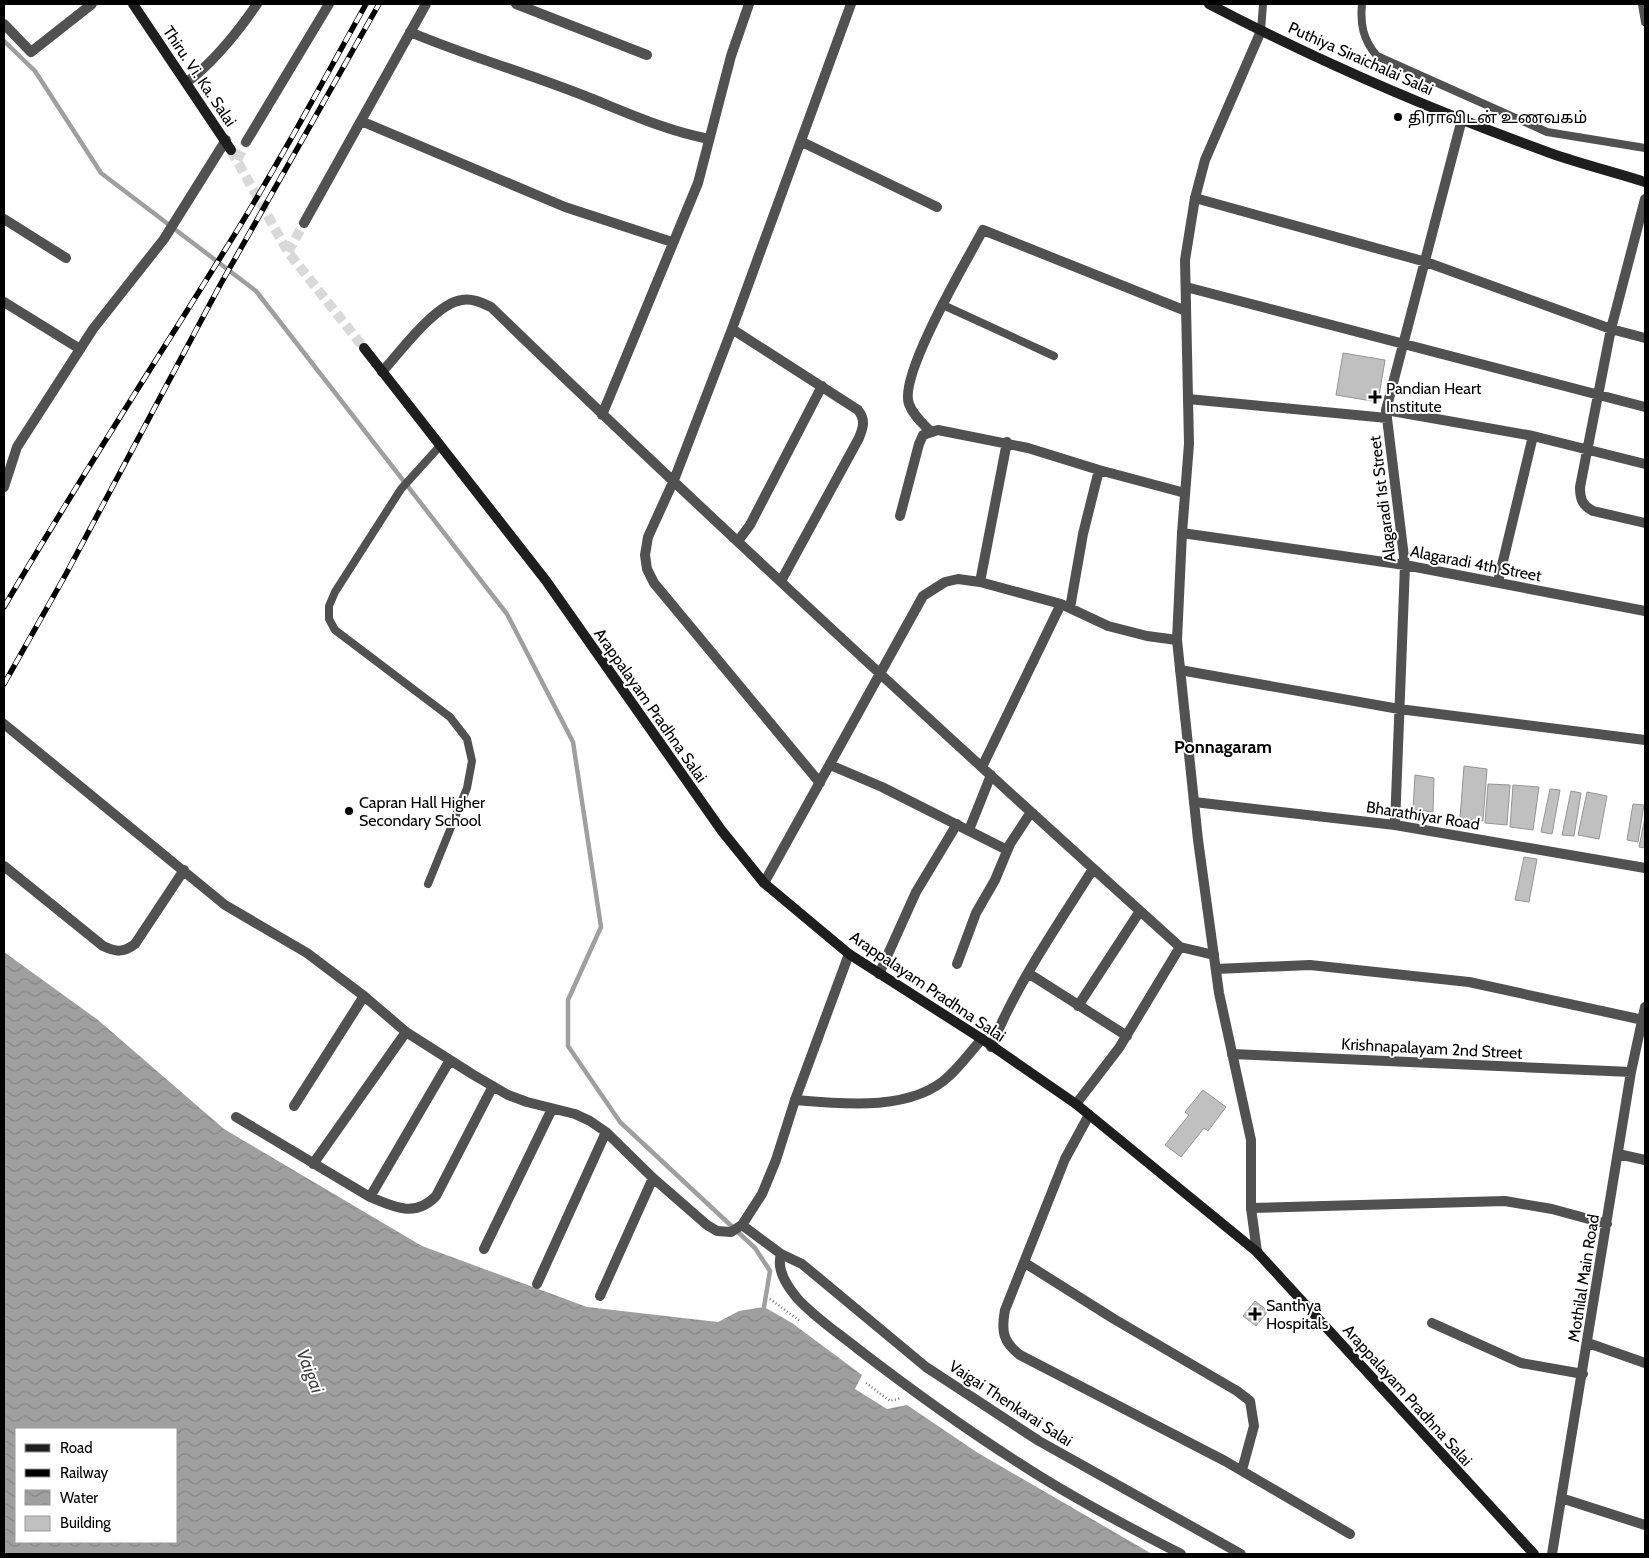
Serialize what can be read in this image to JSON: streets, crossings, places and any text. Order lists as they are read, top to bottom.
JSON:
{
  "streets": {
    "main road": ["Puthiya Siraichalai Salai", "Thiru. Vi. Ka. Salai", "Arappalayam Pradhna Salai"],
    "street": [
      "Alagaradi 1st Street",
      "Alagaradi 4th Street",
      "Bharathiyar Road",
      "Krishnapalayam 2nd Street",
      "Mothilal Main Road",
      "Vaigai Thenkarai Salai"
    ]
  },
  "crossings": [
    ["Puthiya Siraichalai Salai", "Alagaradi 1st Street"],
    ["Alagaradi 1st Street", "Alagaradi 4th Street"],
    ["Alagaradi 1st Street", "Bharathiyar Road"],
    ["Krishnapalayam 2nd Street", "Mothilal Main Road"]
  ],
  "districts": ["Ponnagaram"],
  "water": ["Vaigai"],
  "places": {
    "other": ["திராவிடன் உணவகம்", "Capran Hall Higher Secondary School"],
    "health": ["Pandian Heart Institute", "Santhya Hospitals"]
  },
  "legend": [
    "Road",
    "Railway",
    "Water",
    "Building"
  ]
}
